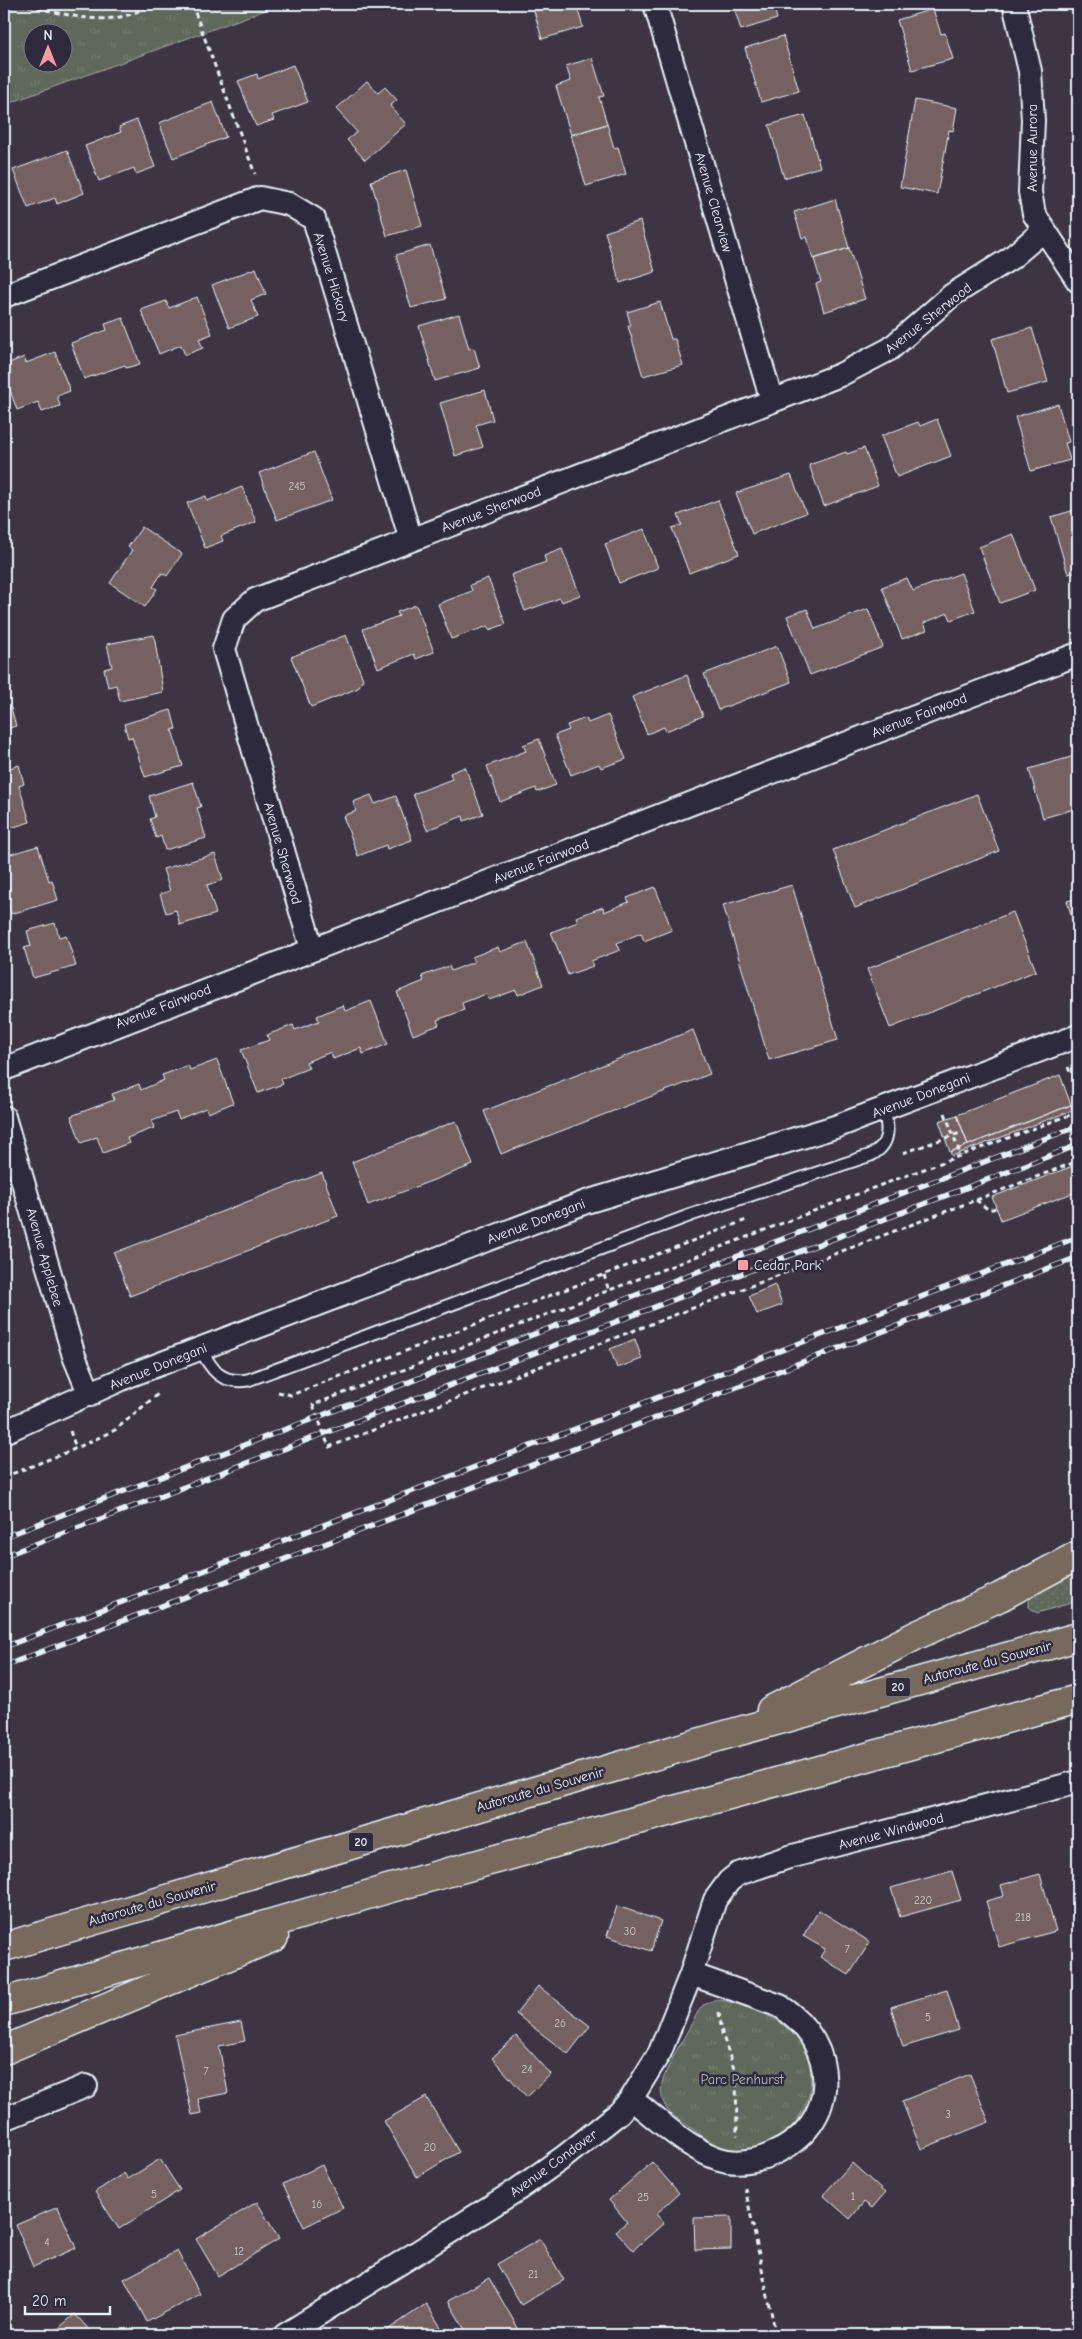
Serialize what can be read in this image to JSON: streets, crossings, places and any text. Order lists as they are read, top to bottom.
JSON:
{
  "streets": {
    "highway": ["Autoroute du Souvenir", "20"],
    "street": [
      "Avenue Aurora",
      "Avenue Clearview",
      "Avenue Hickory",
      "Avenue Sherwood",
      "Avenue Fairwood",
      "Avenue Donegani",
      "Avenue Applebee",
      "Avenue Windwood",
      "Avenue Condover"
    ]
  },
  "crossings": [
    ["Avenue Aurora", "Avenue Sherwood"],
    ["Avenue Clearview", "Avenue Sherwood"],
    ["Avenue Hickory", "Avenue Sherwood"],
    ["Avenue Sherwood", "Avenue Fairwood"],
    ["Avenue Donegani", "Avenue Applebee"],
    ["Avenue Windwood", "Avenue Condover"]
  ],
  "parks": ["Parc Penhurst"],
  "places": {
    "transit": ["Cedar Park"]
  },
  "house_numbers": [
    "245",
    "220",
    "218",
    "30",
    "7",
    "5",
    "26",
    "24",
    "7",
    "3",
    "20",
    "5",
    "1",
    "25",
    "16",
    "4",
    "12",
    "21"
  ],
  "scale_bar": "20 m",
  "north": "top"
}
